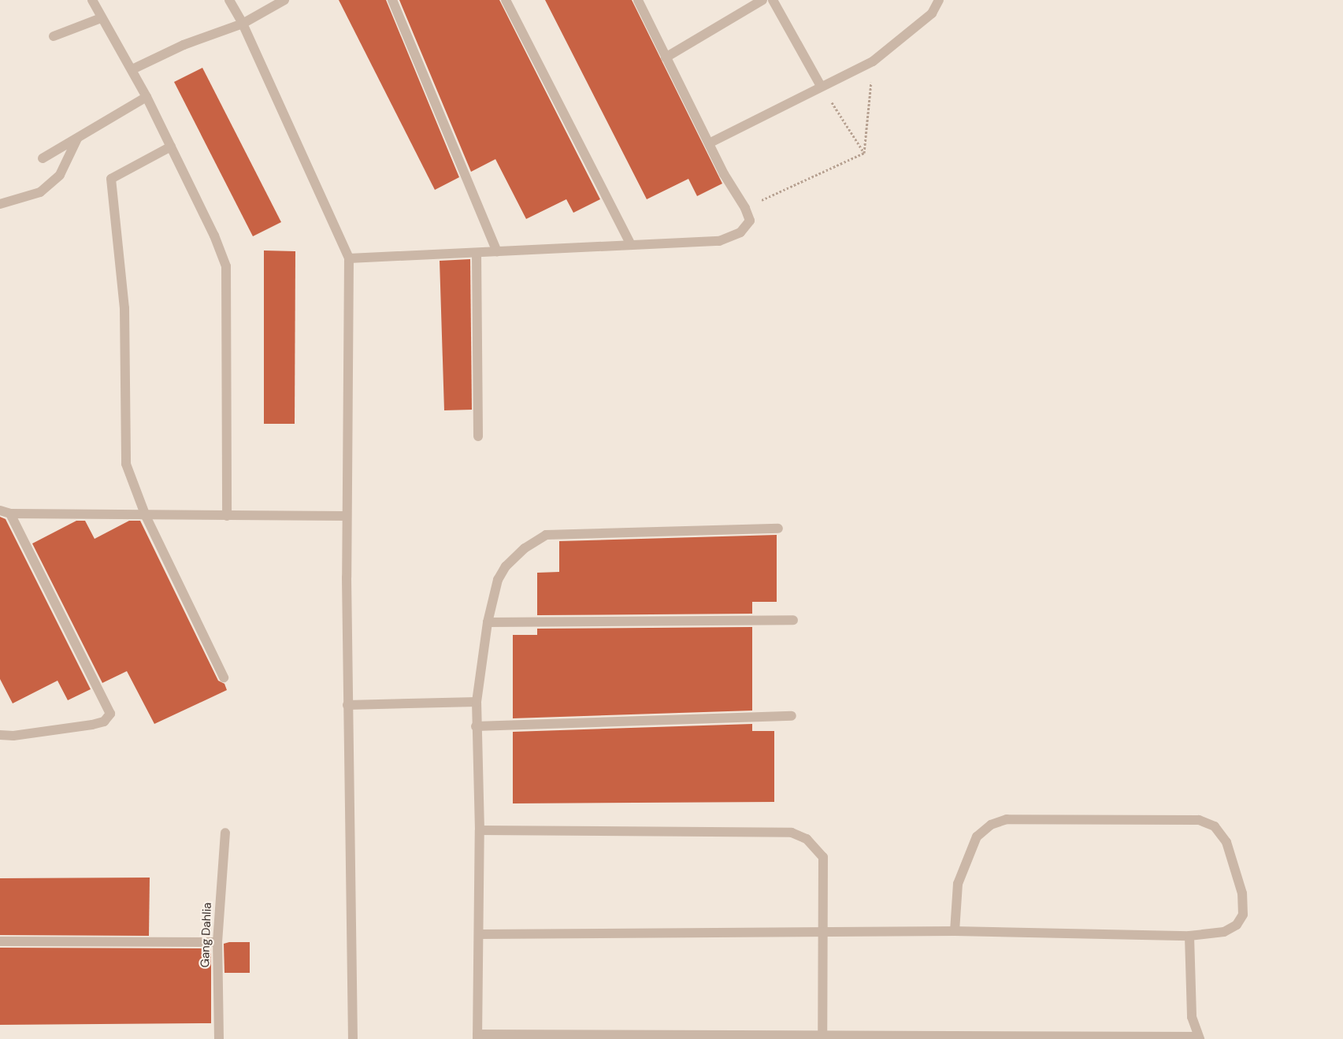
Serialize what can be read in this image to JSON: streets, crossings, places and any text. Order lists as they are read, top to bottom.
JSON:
{
  "streets": {
    "street": ["Gang Dahlia"]
  }
}
